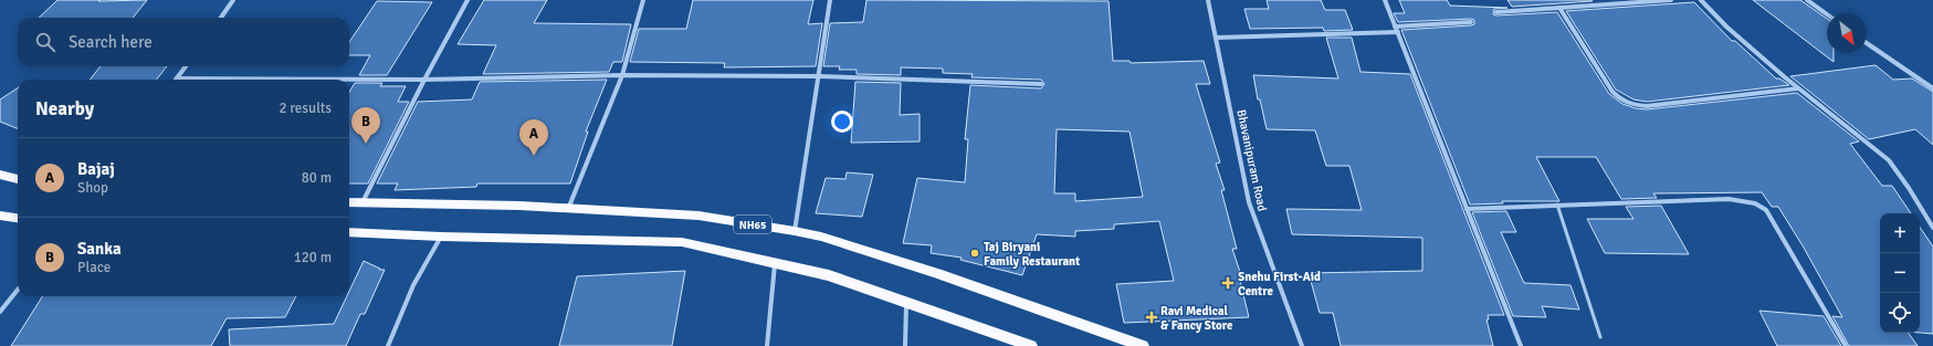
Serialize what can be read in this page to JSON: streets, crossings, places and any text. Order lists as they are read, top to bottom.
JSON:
{
  "streets": {
    "highway": ["NH65"],
    "street": ["Bhavanipuram Road"]
  },
  "places": {
    "other": ["Taj Biryani Family Restaurant"],
    "health": ["Snehu First-Aid Centre", "Ravi Medical & Fancy Store"]
  },
  "north": "bottom right",
  "page": {
    "search": "Search here",
    "heading": ["Nearby", "2 results"],
    "pins": ["B", "A"],
    "list": [
      {
        "mark": "A",
        "name": "Bajaj",
        "note": "Shop",
        "value": "80 m"
      },
      {
        "mark": "B",
        "name": "Sanka",
        "note": "Place",
        "value": "120 m"
      }
    ],
    "map_buttons": ["+", "−"]
  }
}
